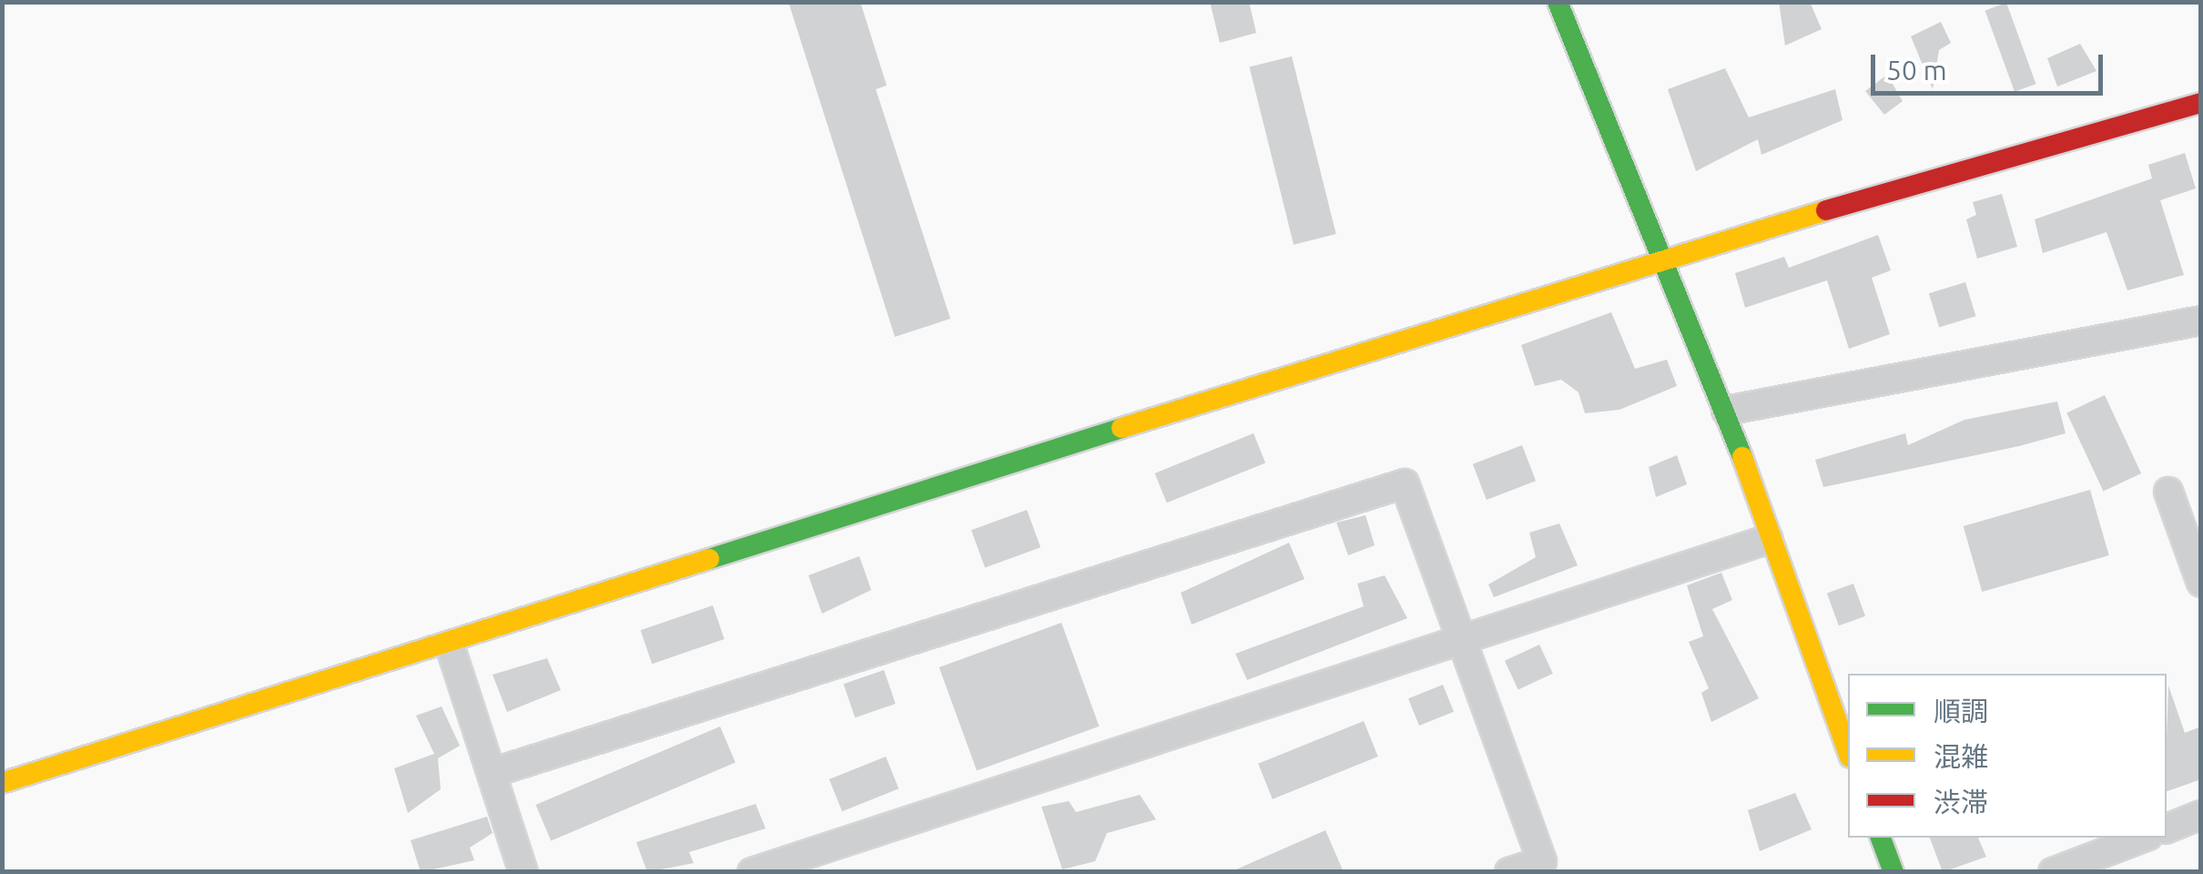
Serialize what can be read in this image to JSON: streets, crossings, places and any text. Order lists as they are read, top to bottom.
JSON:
{
  "legend": ["順調", "混雑", "渋滞"],
  "scale_bar": "50 m"
}
